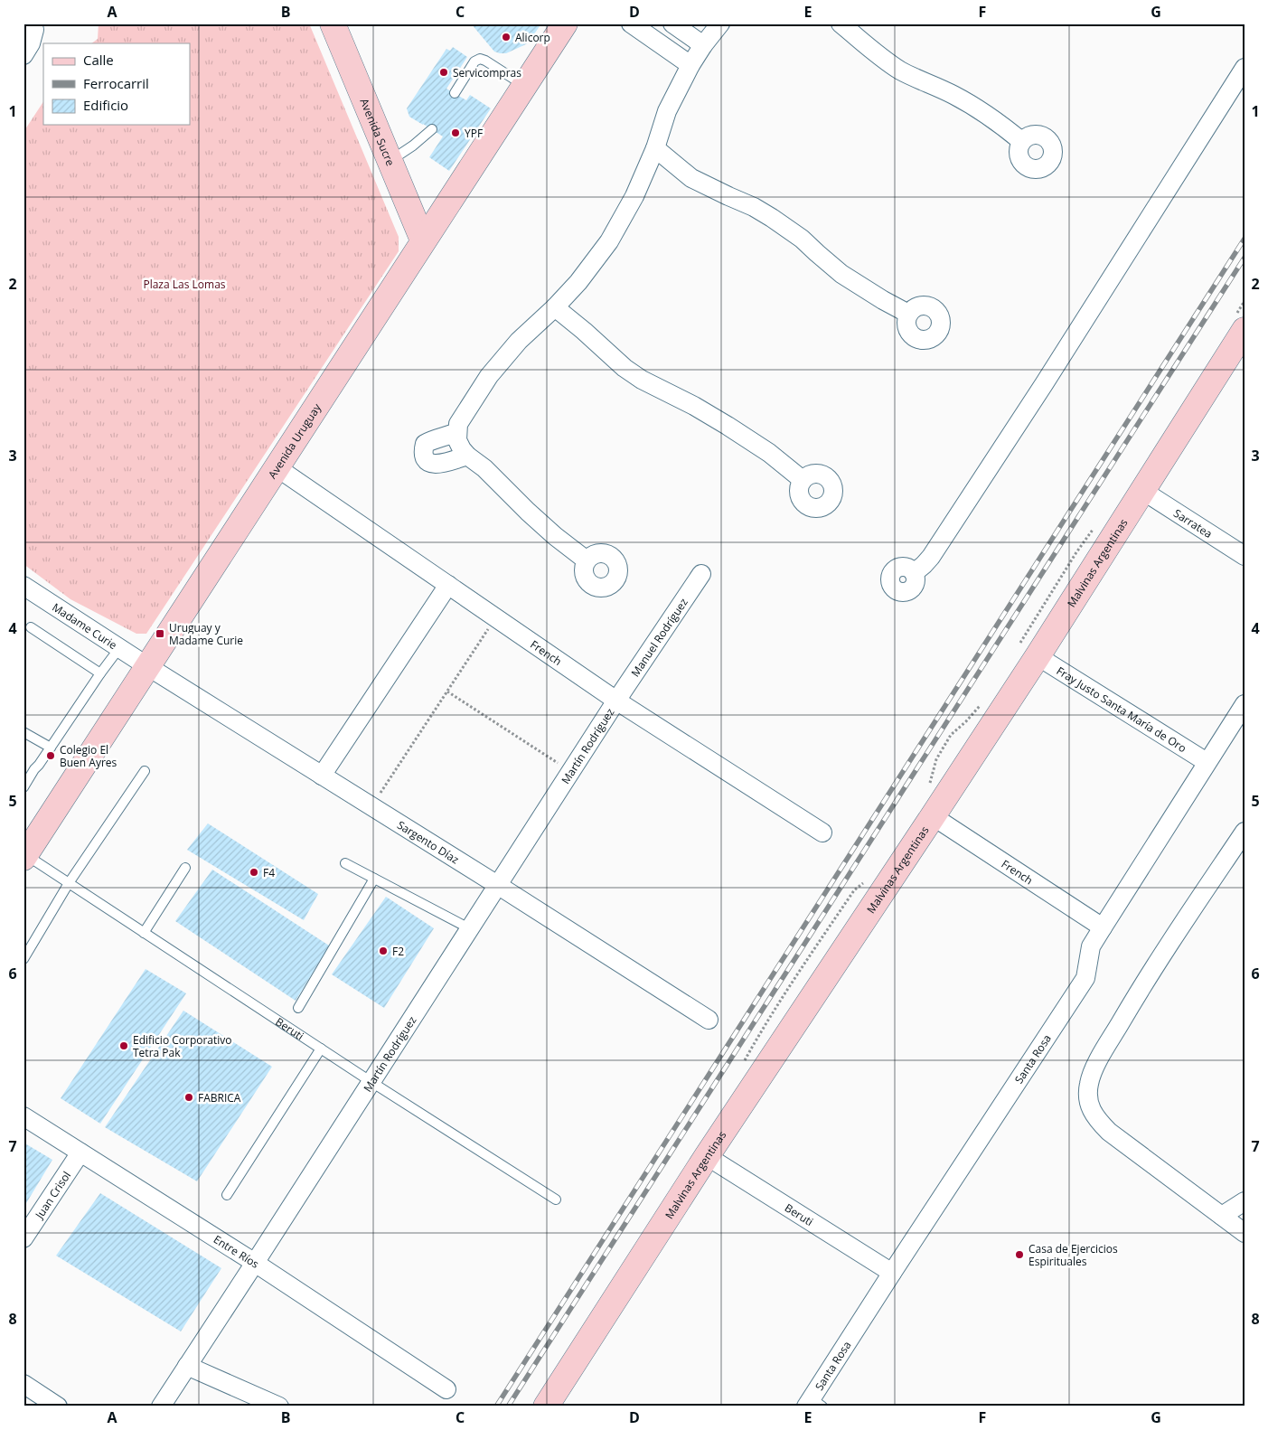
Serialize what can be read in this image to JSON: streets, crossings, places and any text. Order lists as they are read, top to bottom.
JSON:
{
  "streets": {
    "street": [
      "Avenida Sucre",
      "Avenida Uruguay",
      "Sarratea",
      "Malvinas Argentinas",
      "Madame Curie",
      "Manuel Rodríguez",
      "French",
      "Fray Justo Santa María de Oro",
      "Martín Rodríguez",
      "Sargento Díaz",
      "Beruti",
      "Santa Rosa",
      "Juan Crisol",
      "Entre Ríos"
    ]
  },
  "crossings": [
    ["Avenida Sucre", "Avenida Uruguay"],
    ["Avenida Uruguay", "Madame Curie"],
    ["Avenida Uruguay", "French"],
    ["Avenida Uruguay", "Sargento Díaz"],
    ["Avenida Uruguay", "Beruti"],
    ["Sarratea", "Malvinas Argentinas"],
    ["Malvinas Argentinas", "French"],
    ["Malvinas Argentinas", "Fray Justo Santa María de Oro"],
    ["Malvinas Argentinas", "Beruti"],
    ["Madame Curie", "Sargento Díaz"],
    ["Manuel Rodríguez", "French"],
    ["Manuel Rodríguez", "Martín Rodríguez"],
    ["French", "Martín Rodríguez"],
    ["French", "Santa Rosa"],
    ["Fray Justo Santa María de Oro", "Santa Rosa"],
    ["Martín Rodríguez", "Sargento Díaz"],
    ["Martín Rodríguez", "Beruti"],
    ["Martín Rodríguez", "Entre Ríos"],
    ["Beruti", "Santa Rosa"],
    ["Juan Crisol", "Entre Ríos"]
  ],
  "parks": ["Plaza Las Lomas"],
  "places": {
    "other": [
      "Alicorp",
      "Servicompras",
      "YPF",
      "Colegio El Buen Ayres",
      "F4",
      "F2",
      "Edificio Corporativo Tetra Pak",
      "FABRICA",
      "Casa de Ejercicios Espirituales"
    ],
    "transit": ["Uruguay y Madame Curie"]
  },
  "legend": ["Calle", "Ferrocarril", "Edificio"],
  "grid": {
    "columns": [
      "A",
      "B",
      "C",
      "D",
      "E",
      "F",
      "G"
    ],
    "rows": [
      "1",
      "2",
      "3",
      "4",
      "5",
      "6",
      "7",
      "8"
    ]
  }
}
